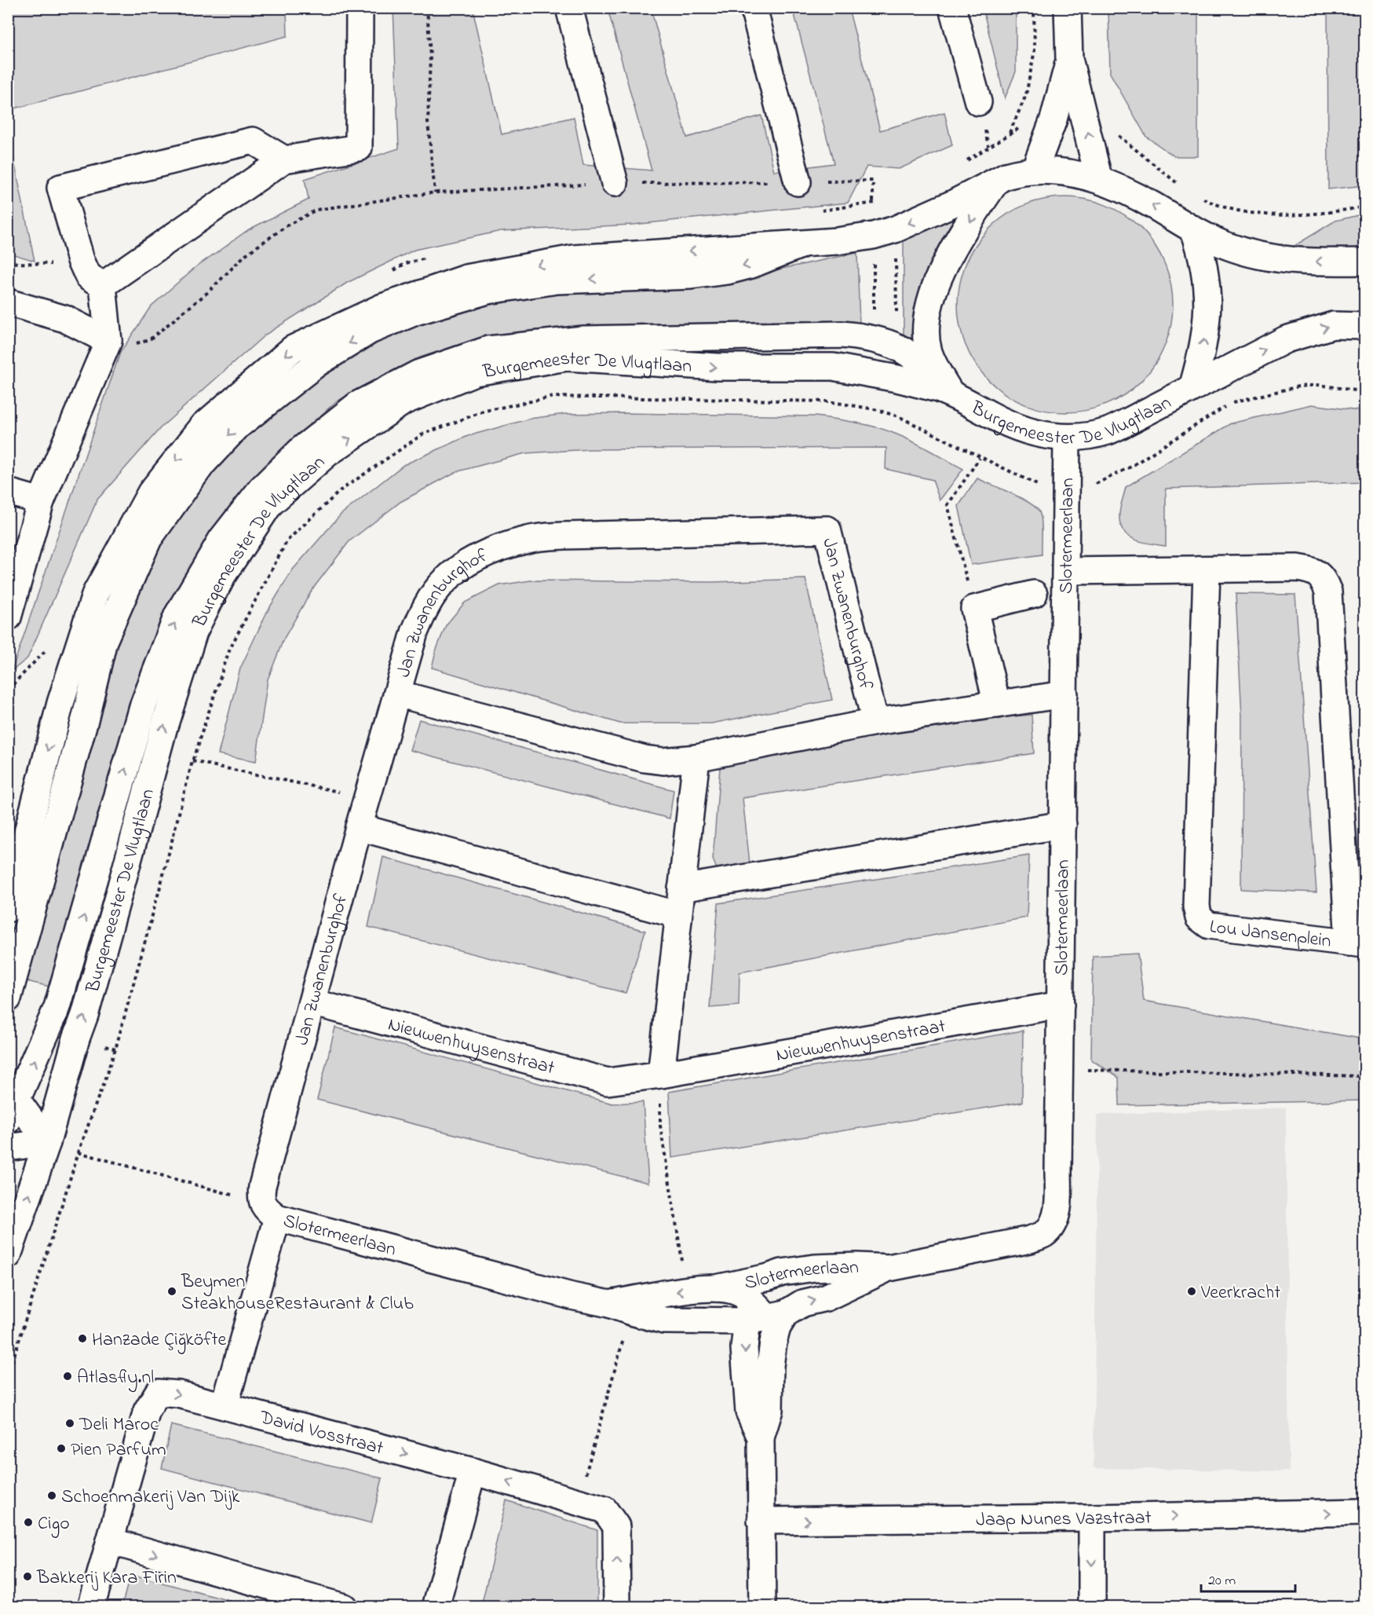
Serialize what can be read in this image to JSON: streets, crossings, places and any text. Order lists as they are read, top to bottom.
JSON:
{
  "streets": {
    "street": [
      "Burgemeester De Vlugtlaan",
      "Slotermeerlaan",
      "Jan Zwanenburghof",
      "Lou Jansenplein",
      "Nieuwenhuysenstraat",
      "David Vosstraat",
      "Jaap Nunes Vazstraat"
    ]
  },
  "crossings": [
    ["Burgemeester De Vlugtlaan", "Slotermeerlaan"],
    ["Slotermeerlaan", "Jan Zwanenburghof"],
    ["Slotermeerlaan", "Lou Jansenplein"],
    ["Slotermeerlaan", "Nieuwenhuysenstraat"],
    ["Jan Zwanenburghof", "Nieuwenhuysenstraat"]
  ],
  "one_way": ["Jaap Nunes Vazstraat"],
  "places": [
    "Beymen SteakhouseRestaurant & Club",
    "Veerkracht",
    "Hanzade Çiğköfte",
    "Atlasfly.nl",
    "Deli Maroc",
    "Pien Parfum",
    "Schoenmakerij Van Dijk",
    "Cigo",
    "Bakkerij Kara Firin"
  ],
  "scale_bar": "20 m"
}
